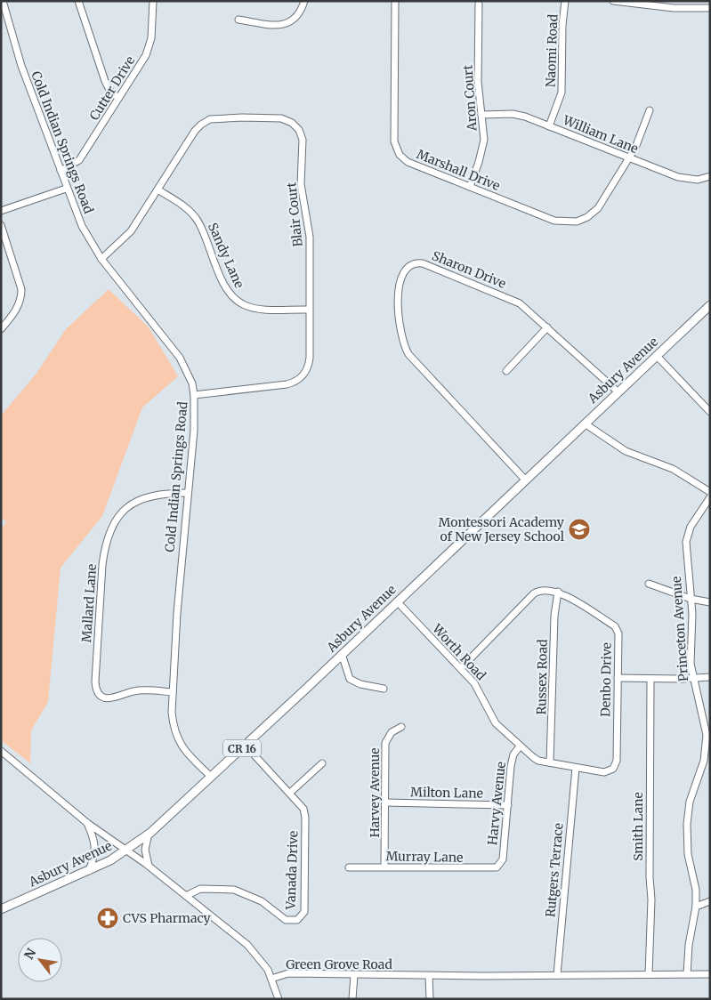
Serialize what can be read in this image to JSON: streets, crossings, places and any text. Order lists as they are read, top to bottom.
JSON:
{
  "streets": {
    "main road": ["Asbury Avenue", "CR 16"],
    "street": [
      "Naomi Road",
      "Cutter Drive",
      "Aron Court",
      "William Lane",
      "Cold Indian Springs Road",
      "Marshall Drive",
      "Blair Court",
      "Sandy Lane",
      "Sharon Drive",
      "Mallard Lane",
      "Princeton Avenue",
      "Worth Road",
      "Russex Road",
      "Denbo Drive",
      "Harvey Avenue",
      "Milton Lane",
      "Harvy Avenue",
      "Smith Lane",
      "Murray Lane",
      "Vanada Drive",
      "Rutgers Terrace",
      "Green Grove Road"
    ]
  },
  "crossings": [
    ["Naomi Road", "William Lane"],
    ["Cutter Drive", "Cold Indian Springs Road"],
    ["Aron Court", "William Lane"],
    ["Aron Court", "Marshall Drive"],
    ["William Lane", "Marshall Drive"],
    ["Cold Indian Springs Road", "Blair Court"],
    ["Cold Indian Springs Road", "Asbury Avenue"],
    ["Cold Indian Springs Road", "Mallard Lane"],
    ["Blair Court", "Sandy Lane"],
    ["Sharon Drive", "Asbury Avenue"],
    ["Asbury Avenue", "Worth Road"],
    ["Asbury Avenue", "Vanada Drive"],
    ["Asbury Avenue", "Green Grove Road"],
    ["Princeton Avenue", "Green Grove Road"],
    ["Worth Road", "Russex Road"],
    ["Worth Road", "Denbo Drive"],
    ["Worth Road", "Harvy Avenue"],
    ["Worth Road", "Rutgers Terrace"],
    ["Russex Road", "Denbo Drive"],
    ["Harvey Avenue", "Milton Lane"],
    ["Harvey Avenue", "Murray Lane"],
    ["Milton Lane", "Harvy Avenue"],
    ["Harvy Avenue", "Murray Lane"],
    ["Smith Lane", "Green Grove Road"],
    ["Vanada Drive", "Green Grove Road"],
    ["Rutgers Terrace", "Green Grove Road"]
  ],
  "places": {
    "school or university": ["Montessori Academy of New Jersey School"],
    "pharmacy": ["CVS Pharmacy"]
  },
  "north": "top left"
}
